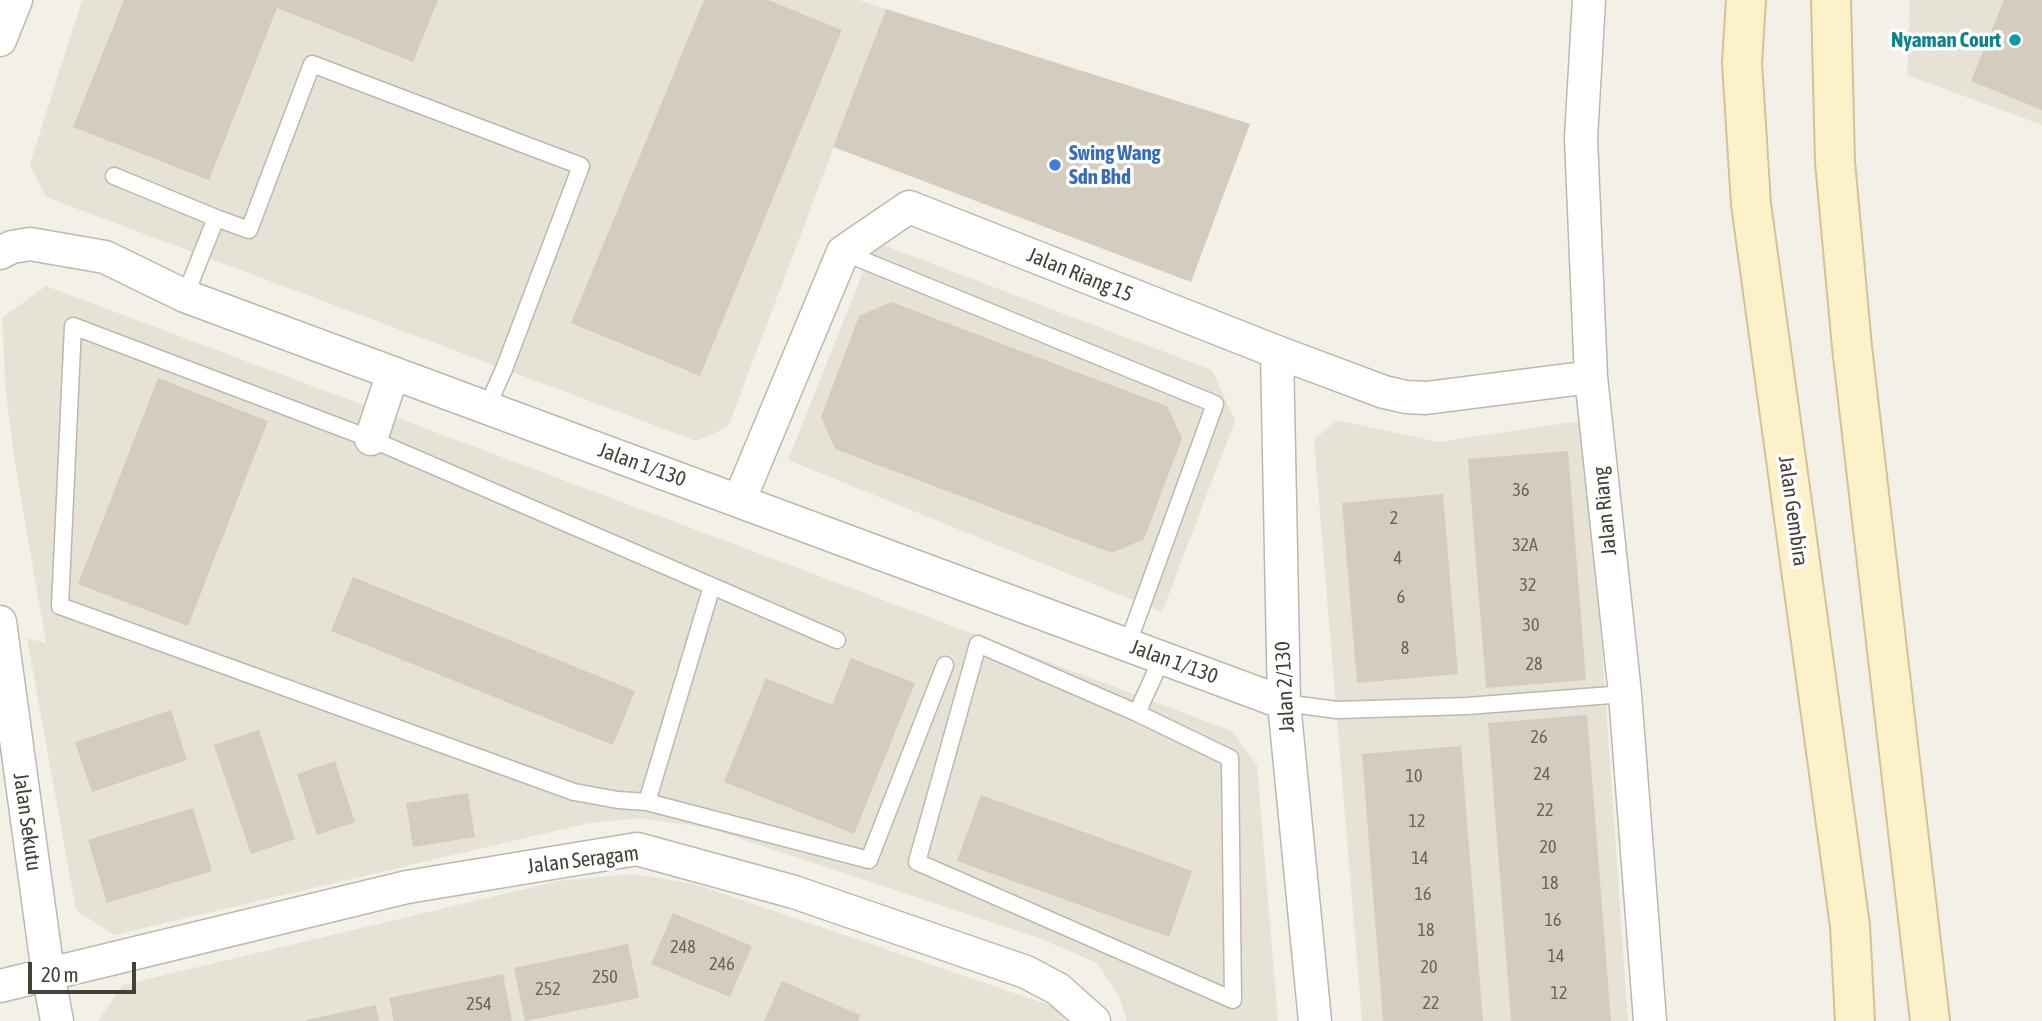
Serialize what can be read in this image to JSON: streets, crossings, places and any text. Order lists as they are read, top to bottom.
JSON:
{
  "streets": {
    "main road": ["Jalan Gembira"],
    "street": [
      "Jalan Riang 15",
      "Jalan 1/130",
      "Jalan Riang",
      "Jalan 2/130",
      "Jalan Sekutu",
      "Jalan Seragam"
    ]
  },
  "crossings": [
    ["Jalan Riang 15", "Jalan Riang"],
    ["Jalan Riang 15", "Jalan 2/130"],
    ["Jalan 1/130", "Jalan 2/130"],
    ["Jalan Sekutu", "Jalan Seragam"]
  ],
  "places": ["Nyaman Court", "Swing Wang Sdn Bhd"],
  "house_numbers": [
    "36",
    "2",
    "32A",
    "4",
    "32",
    "6",
    "30",
    "8",
    "28",
    "26",
    "24",
    "10",
    "22",
    "12",
    "20",
    "14",
    "18",
    "16",
    "16",
    "18",
    "248",
    "14",
    "246",
    "20",
    "250",
    "252",
    "12",
    "22",
    "254"
  ],
  "scale_bar": "20 m"
}
